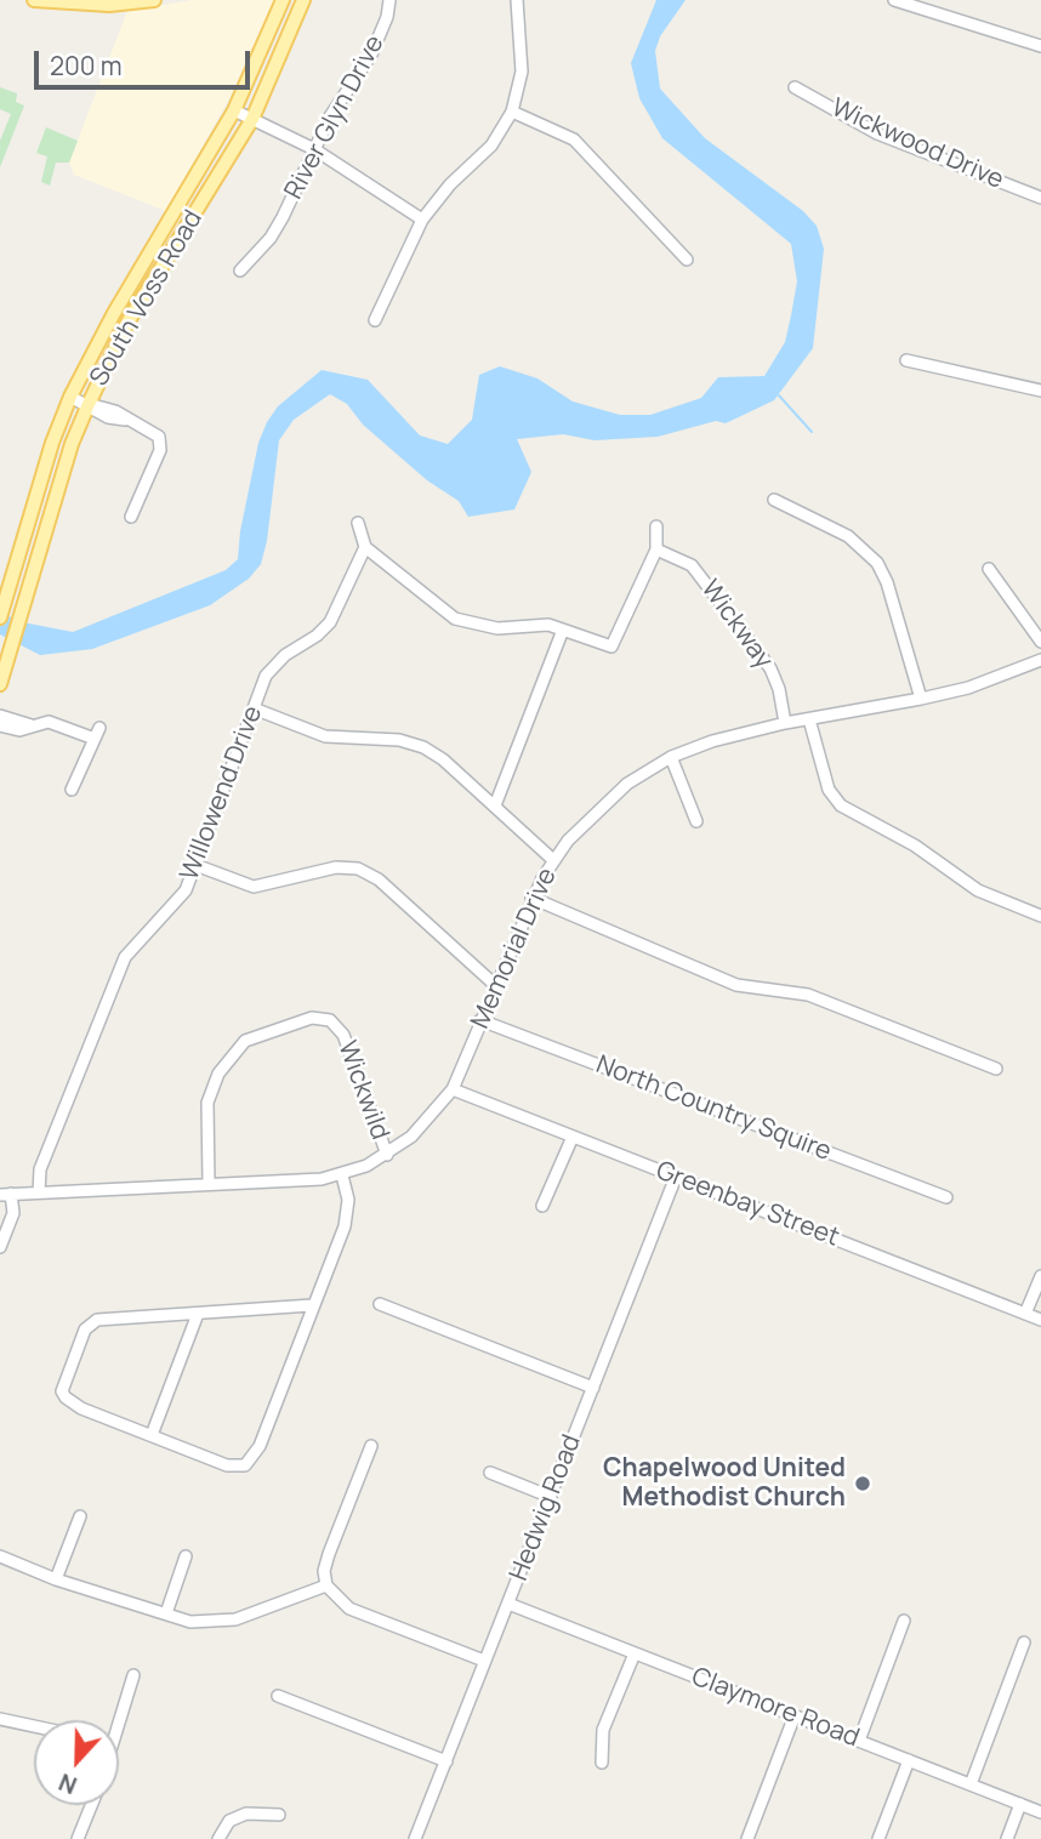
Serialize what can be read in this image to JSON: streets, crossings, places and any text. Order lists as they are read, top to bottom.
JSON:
{
  "streets": {
    "main road": ["South Voss Road"],
    "street": [
      "River Glyn Drive",
      "Wickwood Drive",
      "Wickway",
      "Willowend Drive",
      "Memorial Drive",
      "Wickwild",
      "North Country Squire",
      "Greenbay Street",
      "Hedwig Road",
      "Claymore Road"
    ]
  },
  "crossings": [
    ["Wickway", "Memorial Drive"],
    ["Willowend Drive", "Memorial Drive"],
    ["Memorial Drive", "Wickwild"],
    ["Memorial Drive", "North Country Squire"],
    ["Memorial Drive", "Greenbay Street"],
    ["Greenbay Street", "Hedwig Road"],
    ["Hedwig Road", "Claymore Road"]
  ],
  "places": ["Chapelwood United Methodist Church"],
  "scale_bar": "200 m",
  "north": "bottom"
}
